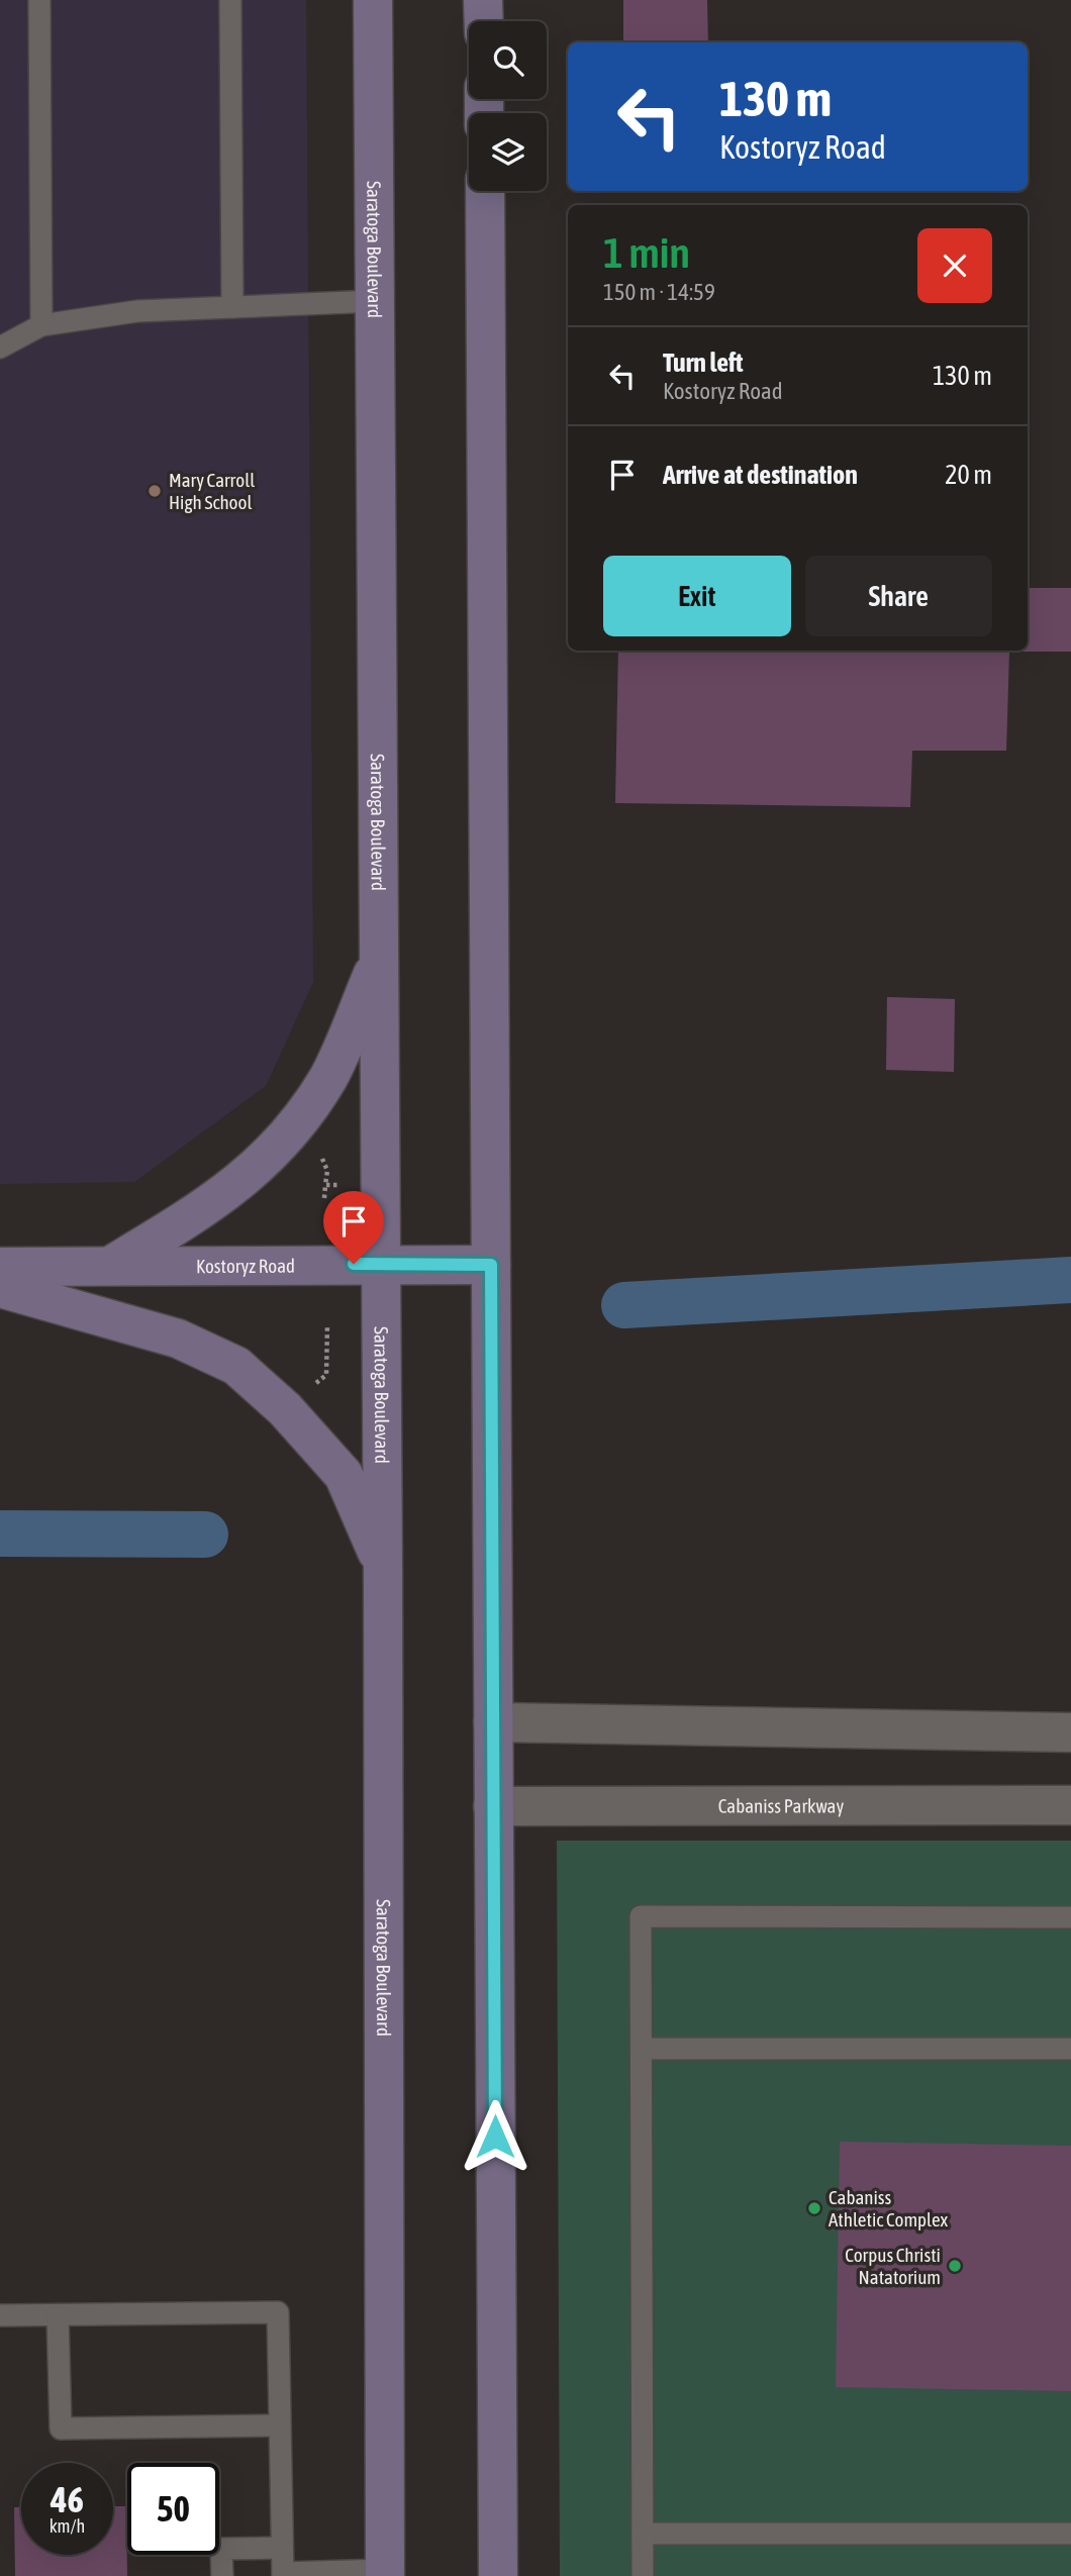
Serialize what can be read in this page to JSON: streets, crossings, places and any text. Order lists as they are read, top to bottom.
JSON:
{
  "streets": {
    "main road": ["Saratoga Boulevard", "Kostoryz Road"],
    "street": ["Cabaniss Parkway"]
  },
  "crossings": [
    ["Saratoga Boulevard", "Kostoryz Road"]
  ],
  "places": ["Mary Carroll High School", "Cabaniss Athletic Complex", "Corpus Christi Natatorium"],
  "page": {
    "turn": ["130 m", "Kostoryz Road"],
    "heading": ["1 min", "150 m · 14:59"],
    "list": [
      {
        "name": "Turn left",
        "note": "Kostoryz Road",
        "value": "130 m"
      },
      {
        "name": "Arrive at destination",
        "value": "20 m"
      }
    ],
    "buttons": ["Exit", "Share"],
    "speed": "46 km/h",
    "limit": "50"
  }
}
